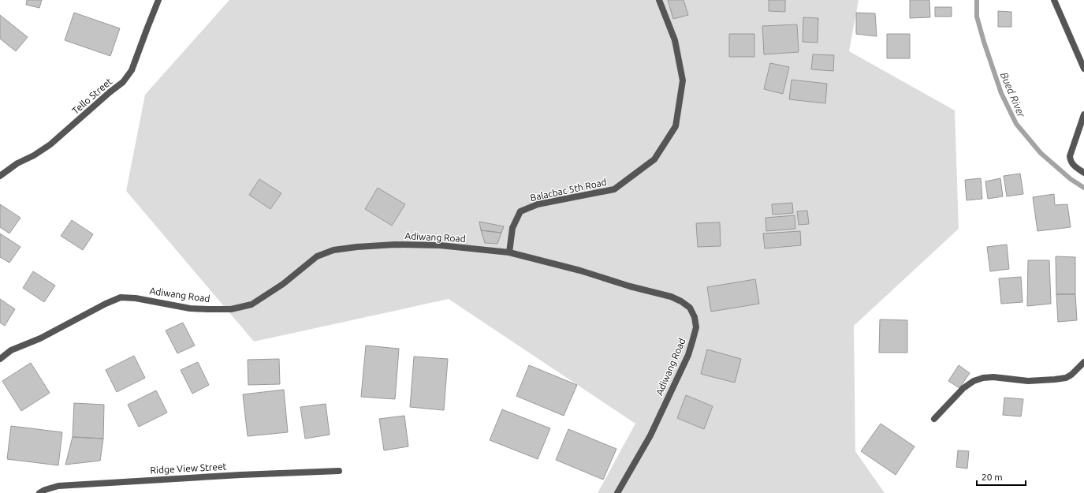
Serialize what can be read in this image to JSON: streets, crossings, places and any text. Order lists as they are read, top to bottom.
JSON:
{
  "streets": {
    "street": [
      "Tello Street",
      "Balacbac 5th Road",
      "Adiwang Road",
      "Ridge View Street"
    ]
  },
  "crossings": [
    ["Balacbac 5th Road", "Adiwang Road"]
  ],
  "water": ["Bued River"],
  "scale_bar": "20 m"
}
